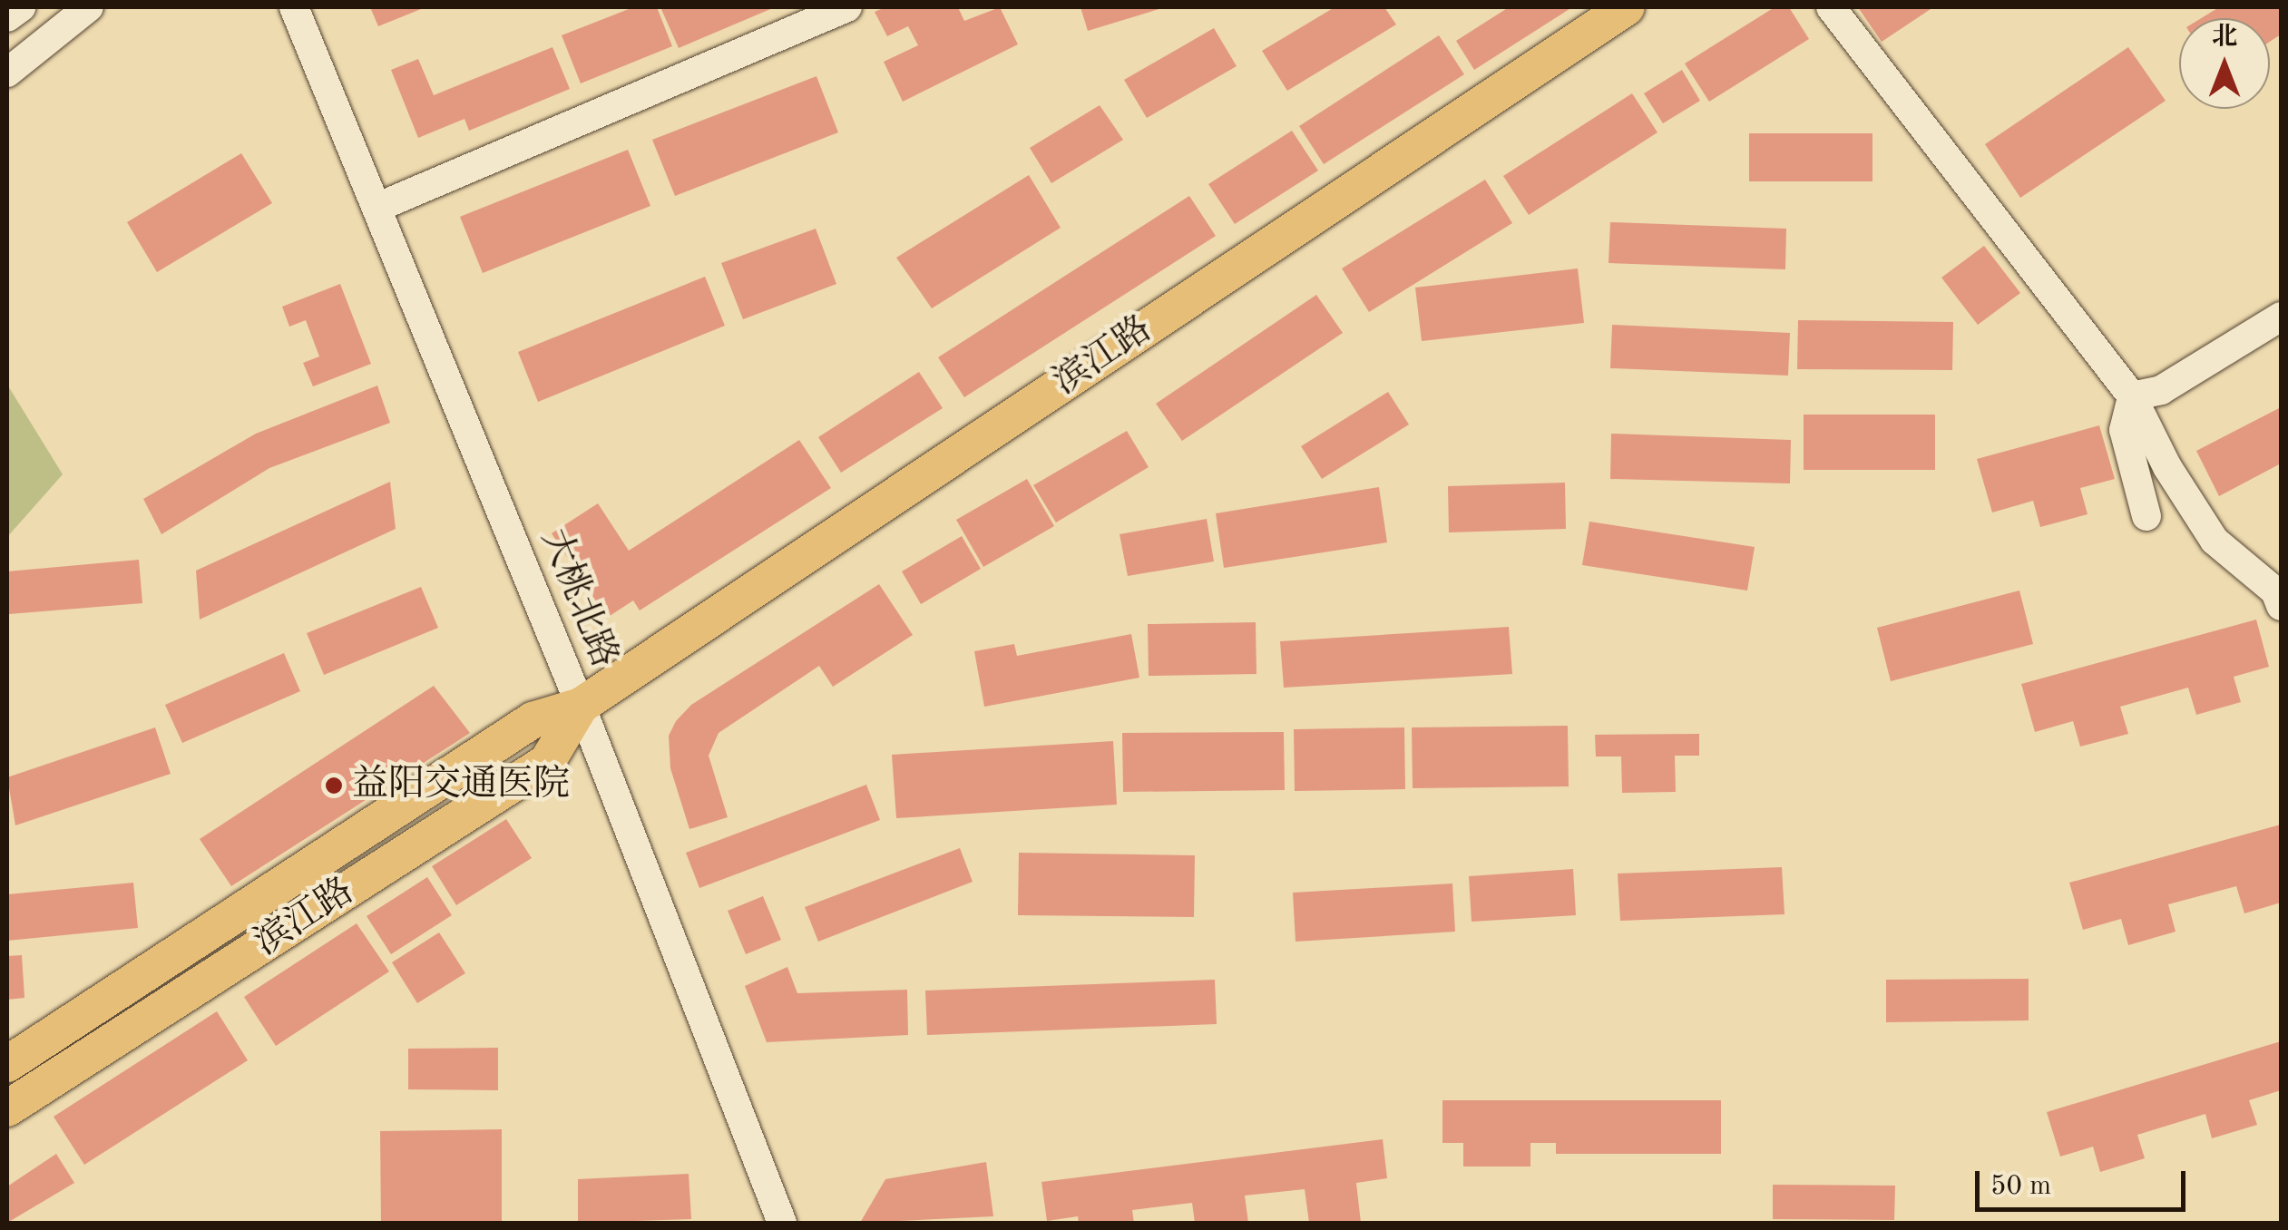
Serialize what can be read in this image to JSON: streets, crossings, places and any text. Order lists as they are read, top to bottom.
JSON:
{
  "streets": {
    "main road": ["滨江路"],
    "street": ["大桃北路"]
  },
  "crossings": [
    ["滨江路", "大桃北路"]
  ],
  "places": ["益阳交通医院"],
  "scale_bar": "50 m",
  "north": "top"
}
